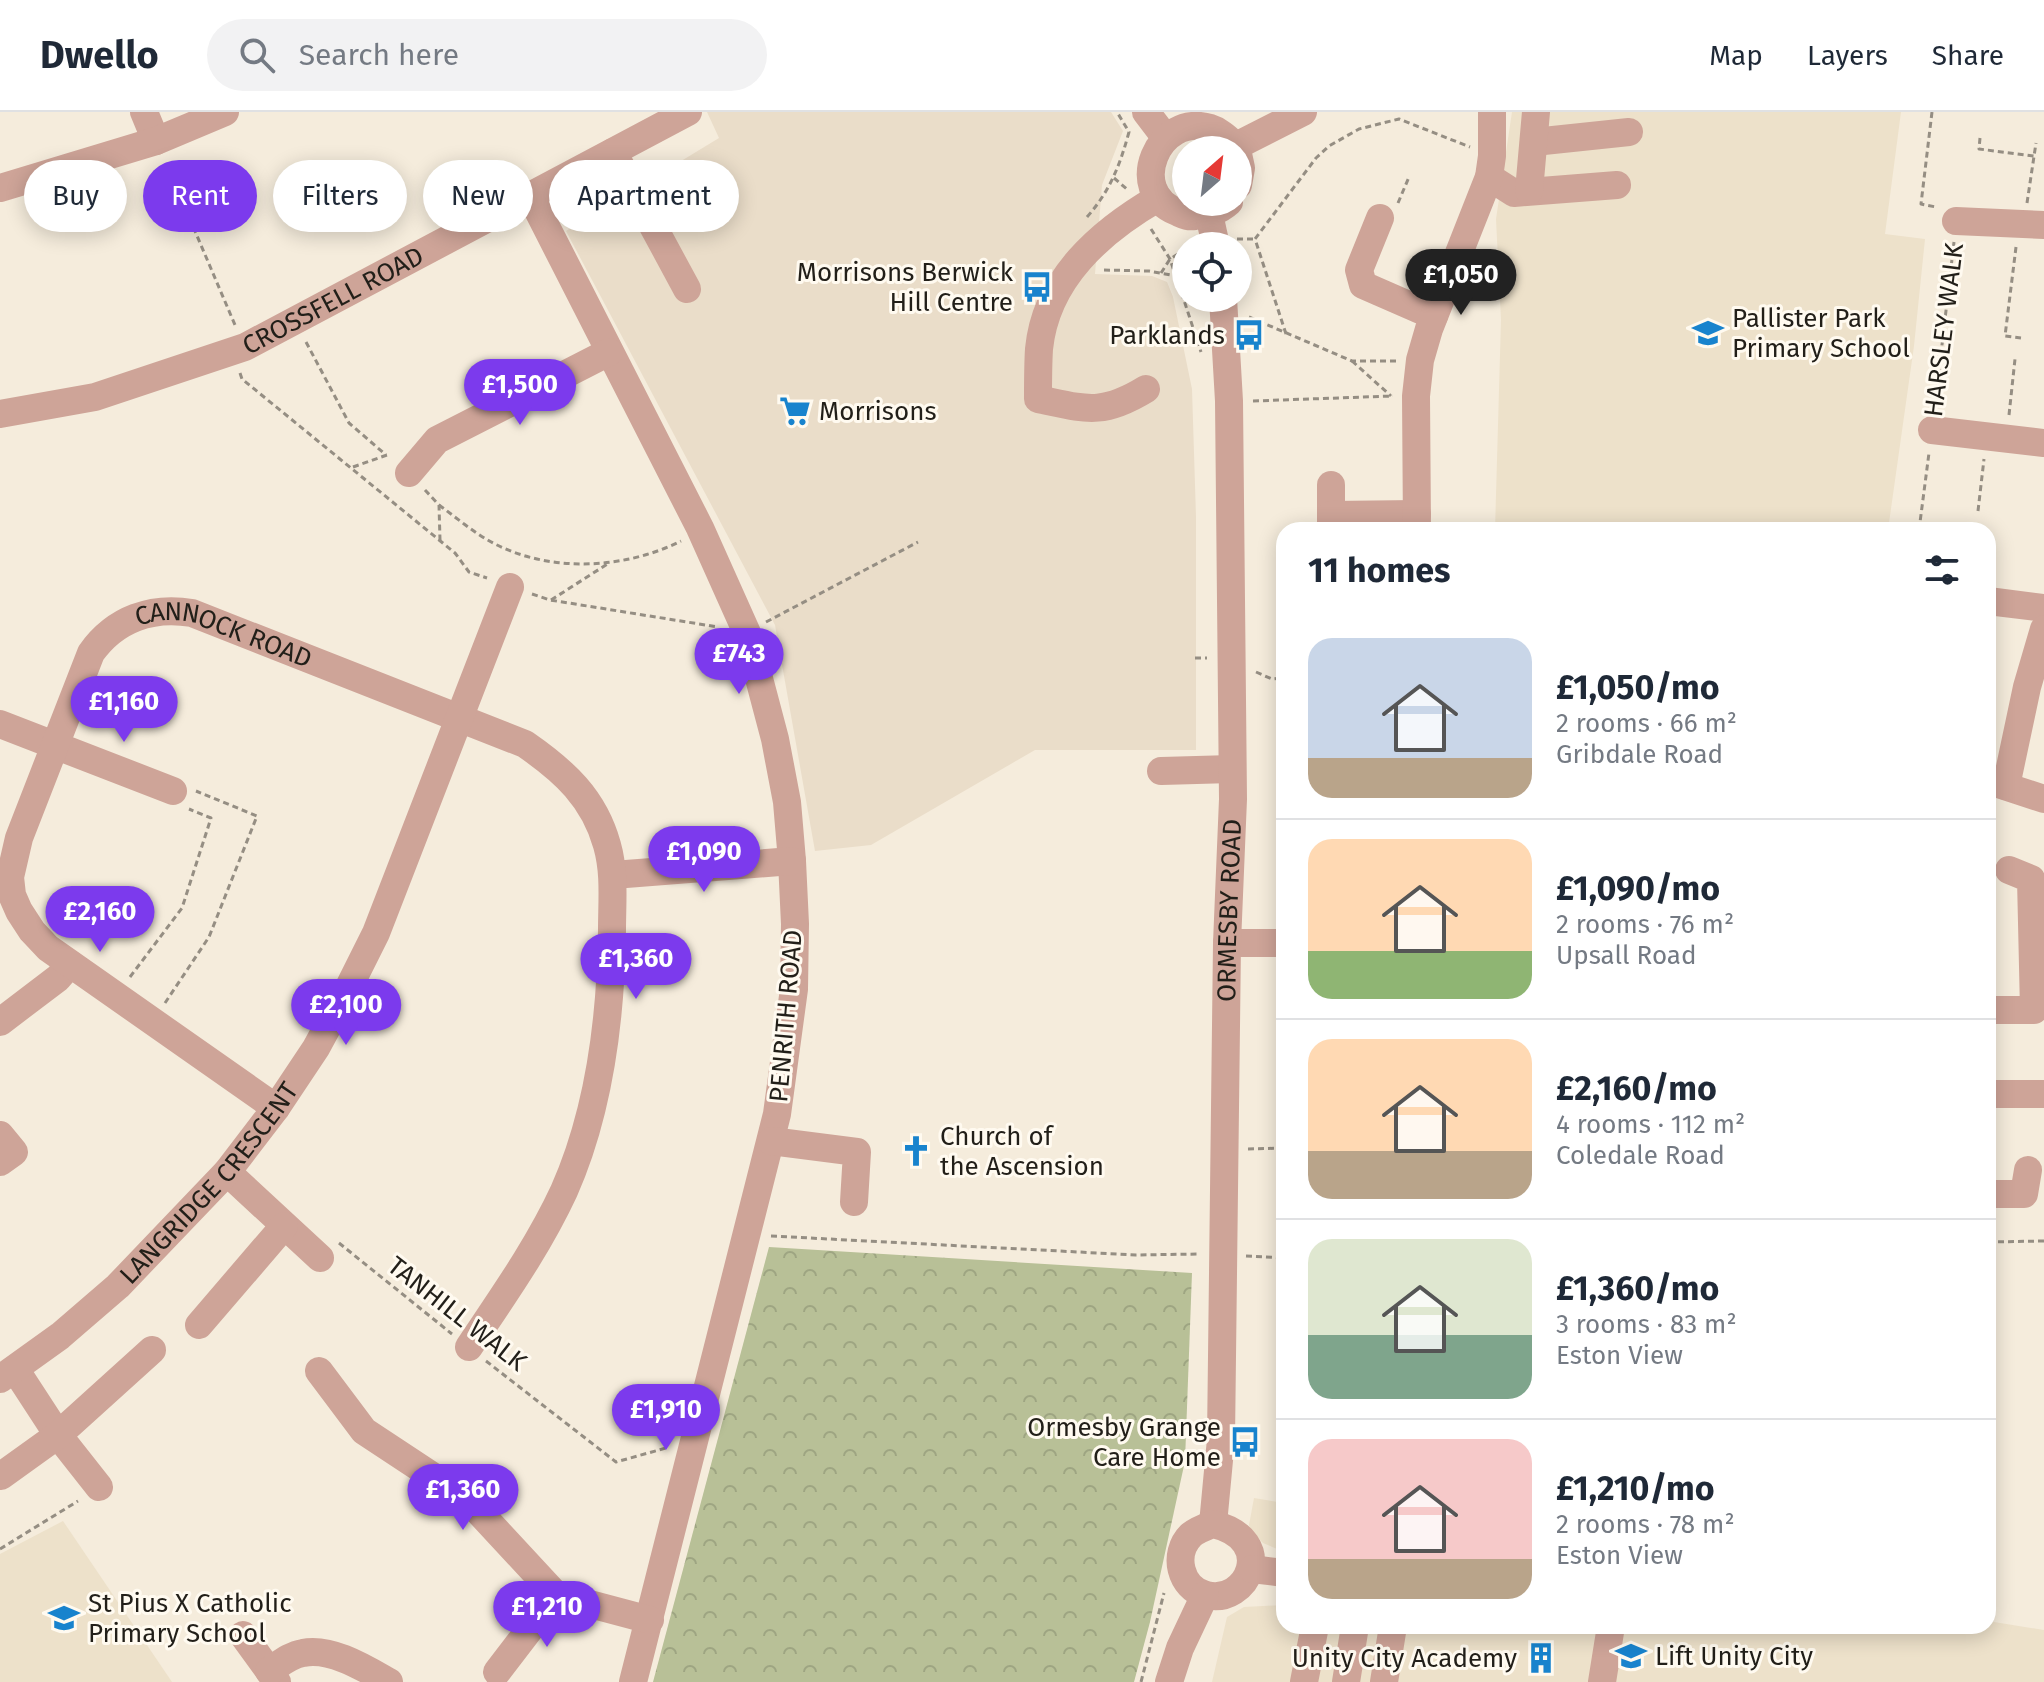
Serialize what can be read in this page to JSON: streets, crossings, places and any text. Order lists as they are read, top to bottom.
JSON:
{
  "streets": {
    "street": [
      "CROSSFELL ROAD",
      "HARSLEY WALK",
      "CANNOCK ROAD",
      "ORMESBY ROAD",
      "PENRITH ROAD",
      "LANGRIDGE CRESCENT"
    ],
    "path": ["TANHILL WALK"]
  },
  "crossings": [
    ["CANNOCK ROAD", "LANGRIDGE CRESCENT"],
    ["CANNOCK ROAD", "TANHILL WALK"]
  ],
  "places": {
    "bus stop": ["Morrisons Berwick Hill Centre", "Parklands", "Ormesby Grange Care Home"],
    "school or university": ["Pallister Park Primary School", "St Pius X Catholic Primary School", "Lift Unity City"],
    "supermarket": ["Morrisons"],
    "church": ["Church of the Ascension"],
    "building": ["Unity City Academy"]
  },
  "north": "top right",
  "page": {
    "header": "Dwello",
    "search": "Search here",
    "nav": ["Map", "Layers", "Share"],
    "chip": [
      "Buy",
      "Rent",
      "Filters",
      "New",
      "Apartment"
    ],
    "price": [
      "£1,050",
      "£1,500",
      "£743",
      "£1,160",
      "£1,090",
      "£2,160",
      "£1,360",
      "£2,100",
      "£1,910",
      "£1,360",
      "£1,210"
    ],
    "heading": "11 homes",
    "list": [
      {
        "name": "£1,050/mo",
        "note": "2 rooms · 66 m² · Gribdale Road"
      },
      {
        "name": "£1,090/mo",
        "note": "2 rooms · 76 m² · Upsall Road"
      },
      {
        "name": "£2,160/mo",
        "note": "4 rooms · 112 m² · Coledale Road"
      },
      {
        "name": "£1,360/mo",
        "note": "3 rooms · 83 m² · Eston View"
      },
      {
        "name": "£1,210/mo",
        "note": "2 rooms · 78 m² · Eston View"
      }
    ]
  }
}
